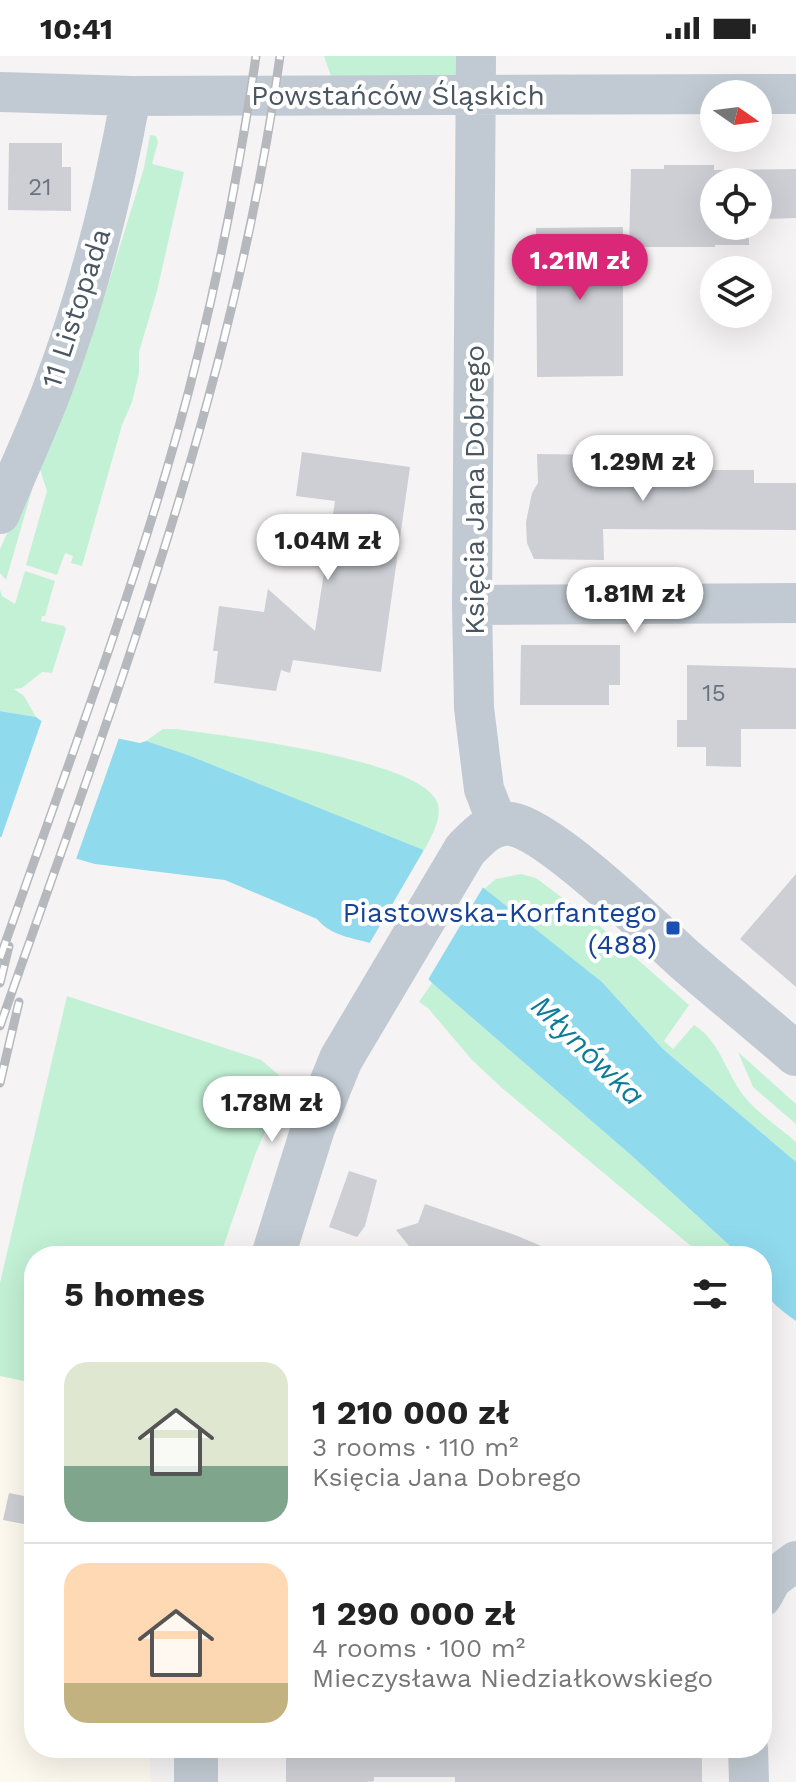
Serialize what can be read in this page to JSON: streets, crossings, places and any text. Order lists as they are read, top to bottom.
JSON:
{
  "streets": {
    "street": ["Powstańców Śląskich", "11 Listopada", "Księcia Jana Dobrego"]
  },
  "crossings": [
    ["Powstańców Śląskich", "11 Listopada"],
    ["Powstańców Śląskich", "Księcia Jana Dobrego"]
  ],
  "water": ["Młynówka"],
  "places": {
    "transit": ["Piastowska-Korfantego (488)"]
  },
  "house_numbers": ["21", "15"],
  "north": "right",
  "page": {
    "status": "10:41",
    "price": [
      "1.21M zł",
      "1.29M zł",
      "1.04M zł",
      "1.81M zł",
      "1.78M zł"
    ],
    "heading": "5 homes",
    "list": [
      {
        "name": "1 210 000 zł",
        "note": "3 rooms · 110 m² · Księcia Jana Dobrego"
      },
      {
        "name": "1 290 000 zł",
        "note": "4 rooms · 100 m² · Mieczysława Niedziałkowskiego"
      }
    ]
  }
}
